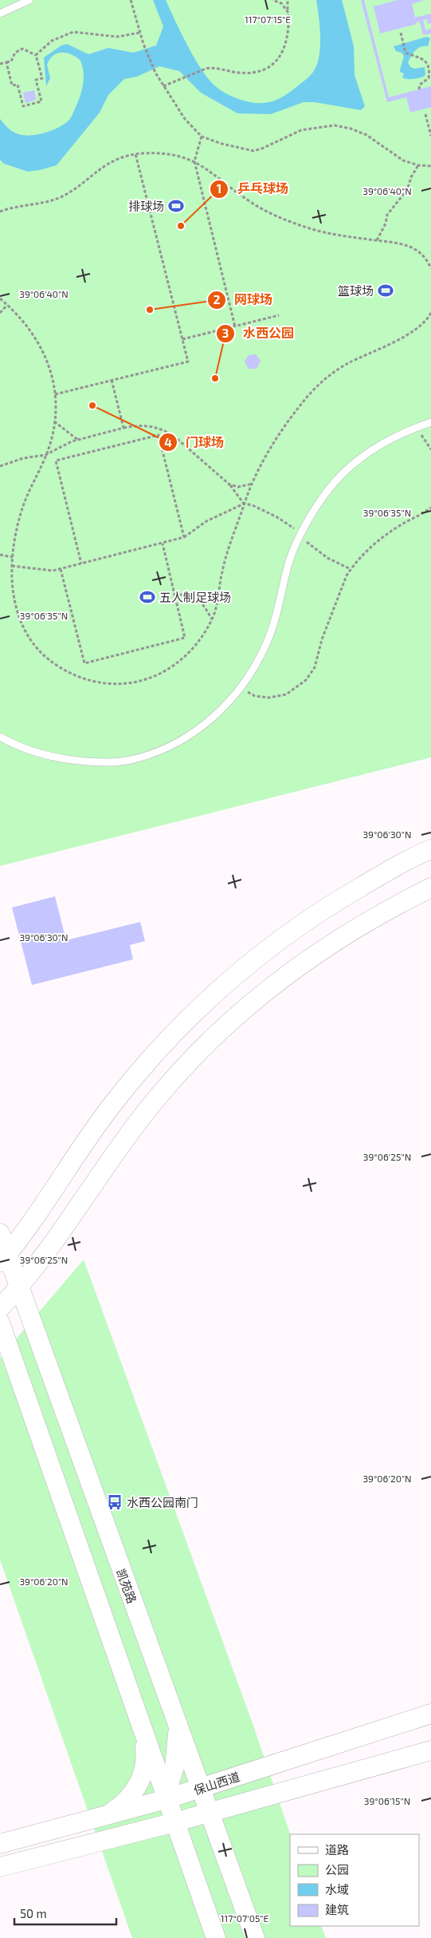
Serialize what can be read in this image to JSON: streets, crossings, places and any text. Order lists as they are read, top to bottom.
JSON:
{
  "streets": {
    "main road": ["凯苑路", "保山西道"]
  },
  "crossings": [
    ["凯苑路", "保山西道"]
  ],
  "places": {
    "sports": ["排球场", "篮球场", "五人制足球场"],
    "other": [
      "乒乓球场",
      "网球场",
      "水西公园",
      "‌门球场‌"
    ],
    "bus stop": ["水西公园南门"]
  },
  "legend": [
    "道路",
    "公园",
    "水域",
    "建筑"
  ],
  "scale_bar": "50 m",
  "coordinates": [
    "117°07'15\"E",
    "39°06'40\"N",
    "39°06'35\"N",
    "39°06'30\"N",
    "39°06'25\"N",
    "39°06'20\"N",
    "39°06'15\"N",
    "117°07'05\"E"
  ]
}
